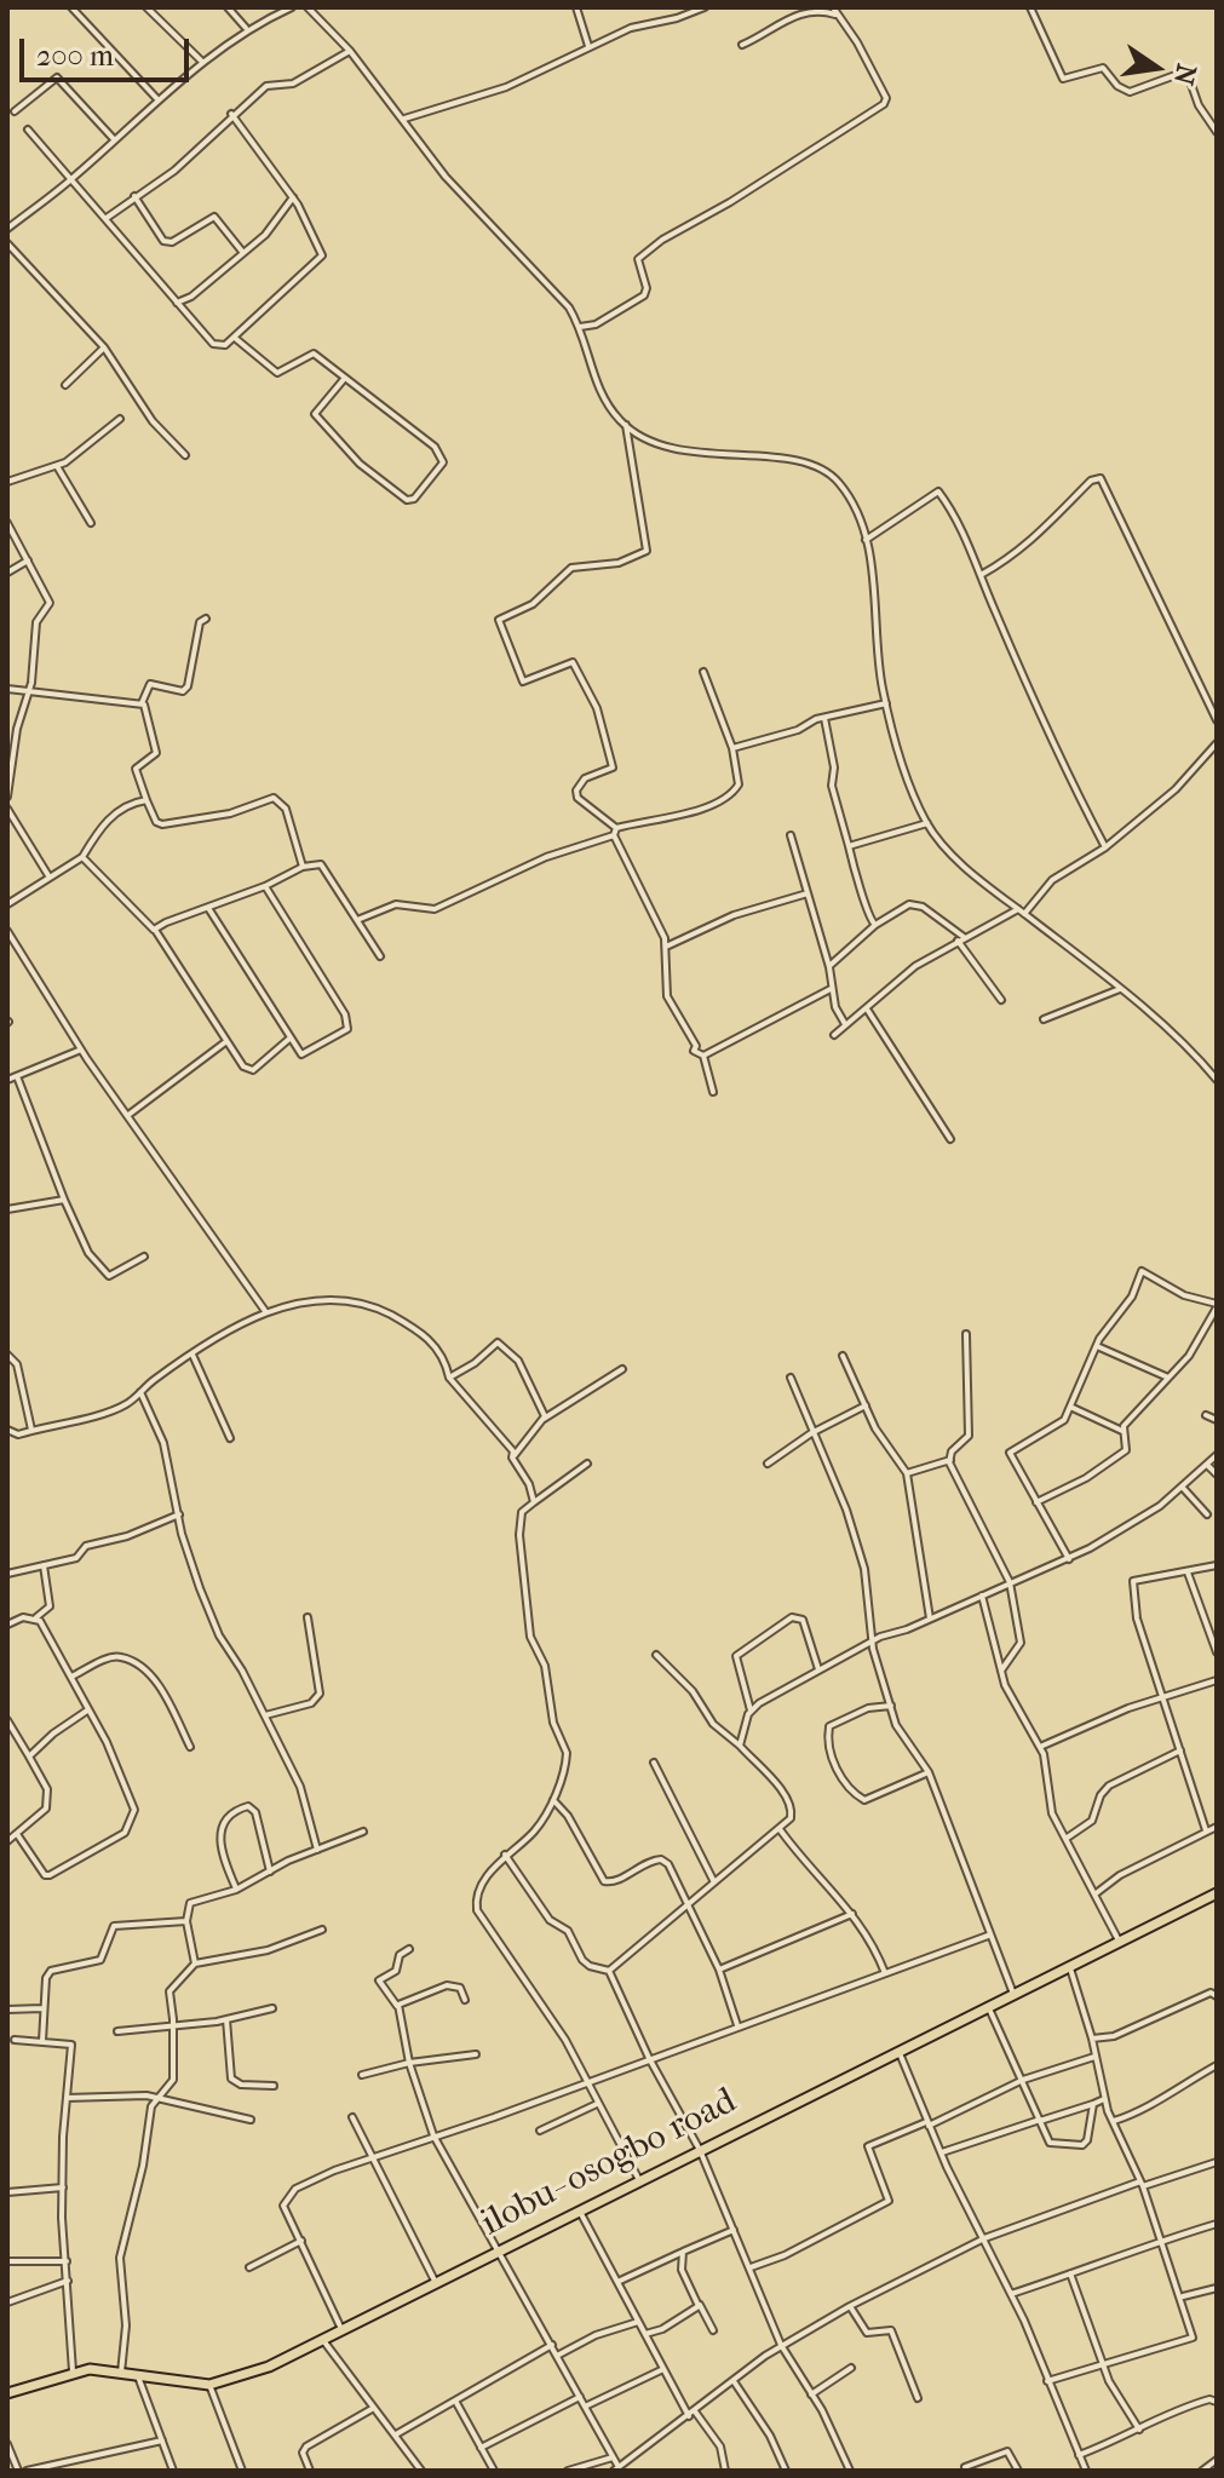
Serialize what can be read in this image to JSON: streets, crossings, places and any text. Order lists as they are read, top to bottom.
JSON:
{
  "streets": {
    "main road": ["ilobu- osogbo road"]
  },
  "scale_bar": "200 m",
  "north": "right"
}
